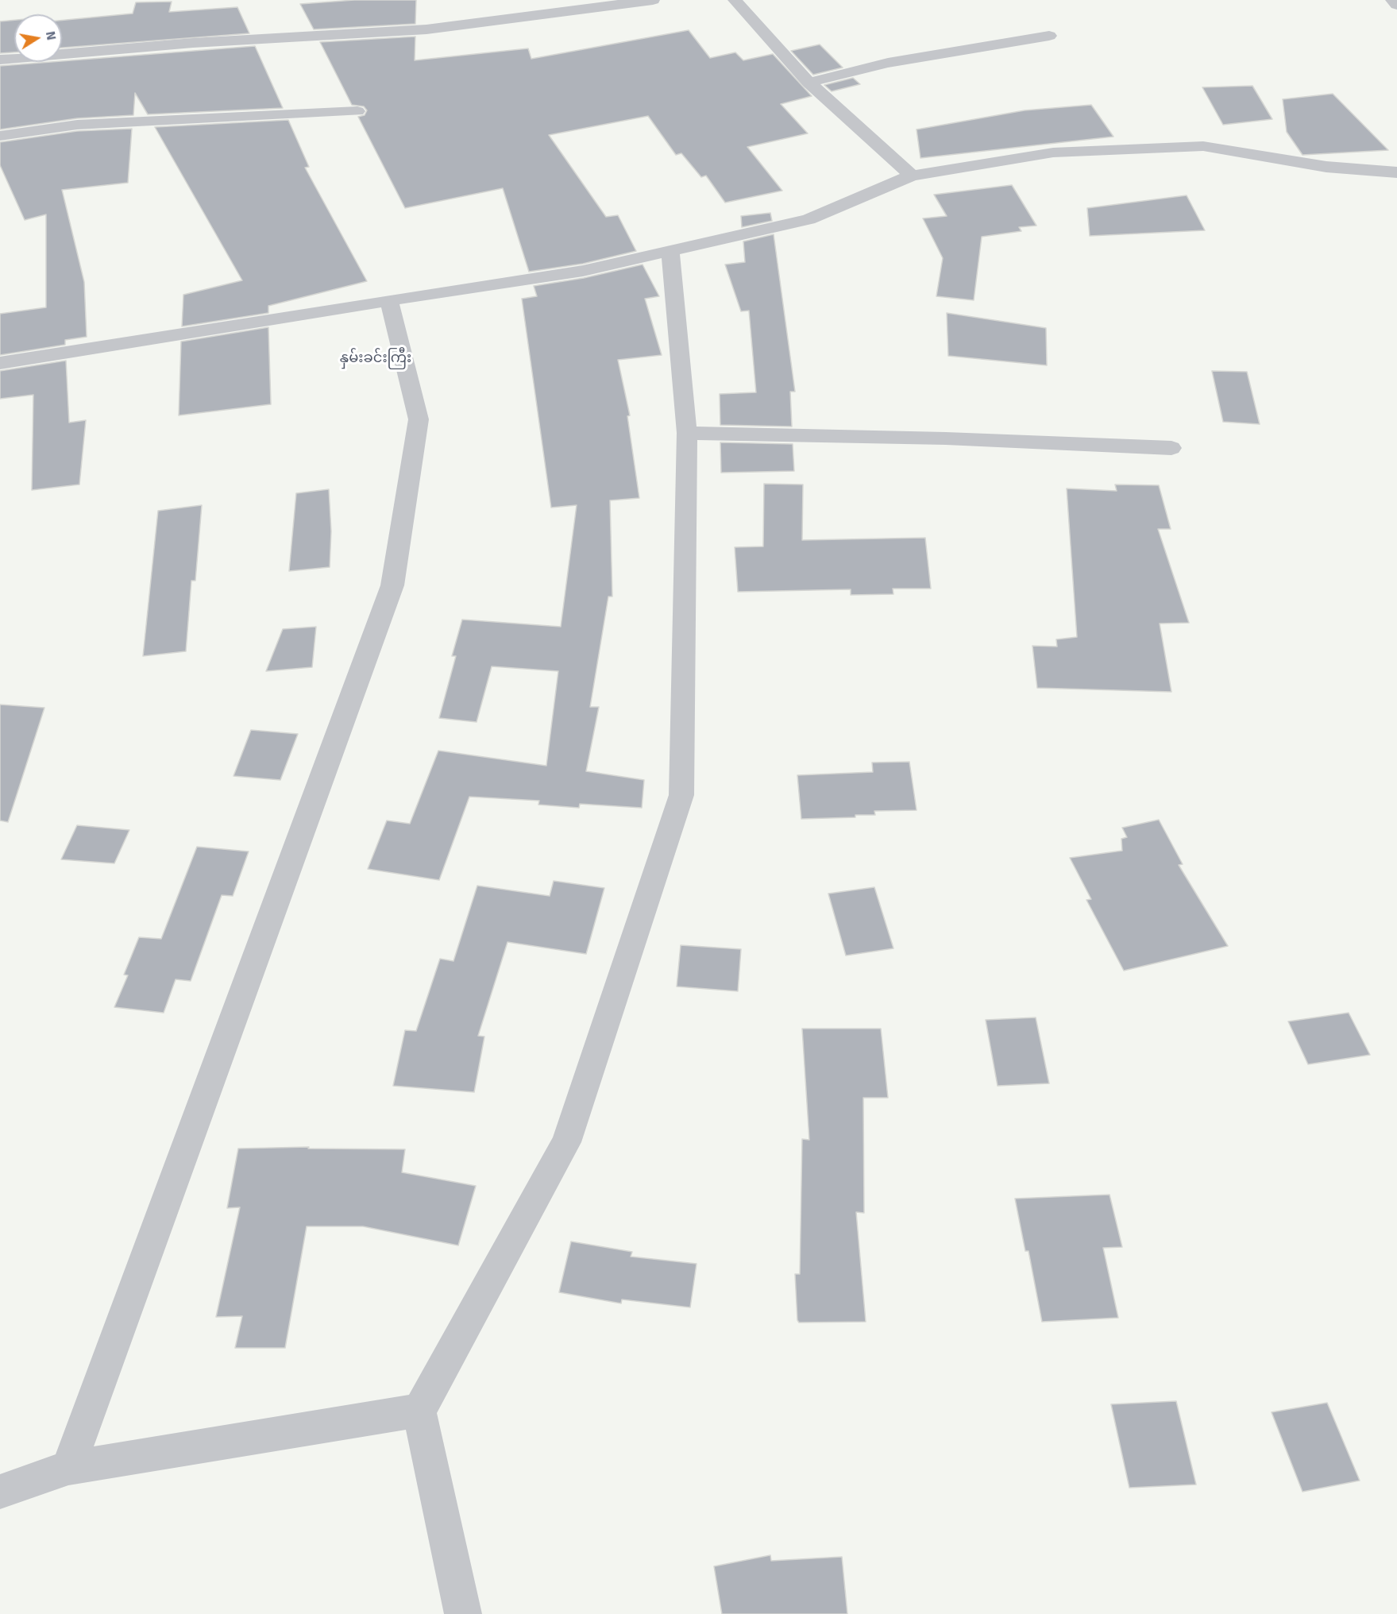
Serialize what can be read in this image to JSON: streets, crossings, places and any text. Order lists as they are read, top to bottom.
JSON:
{
  "districts": ["နှမ်းခင်းကြီး"],
  "north": "right"
}
